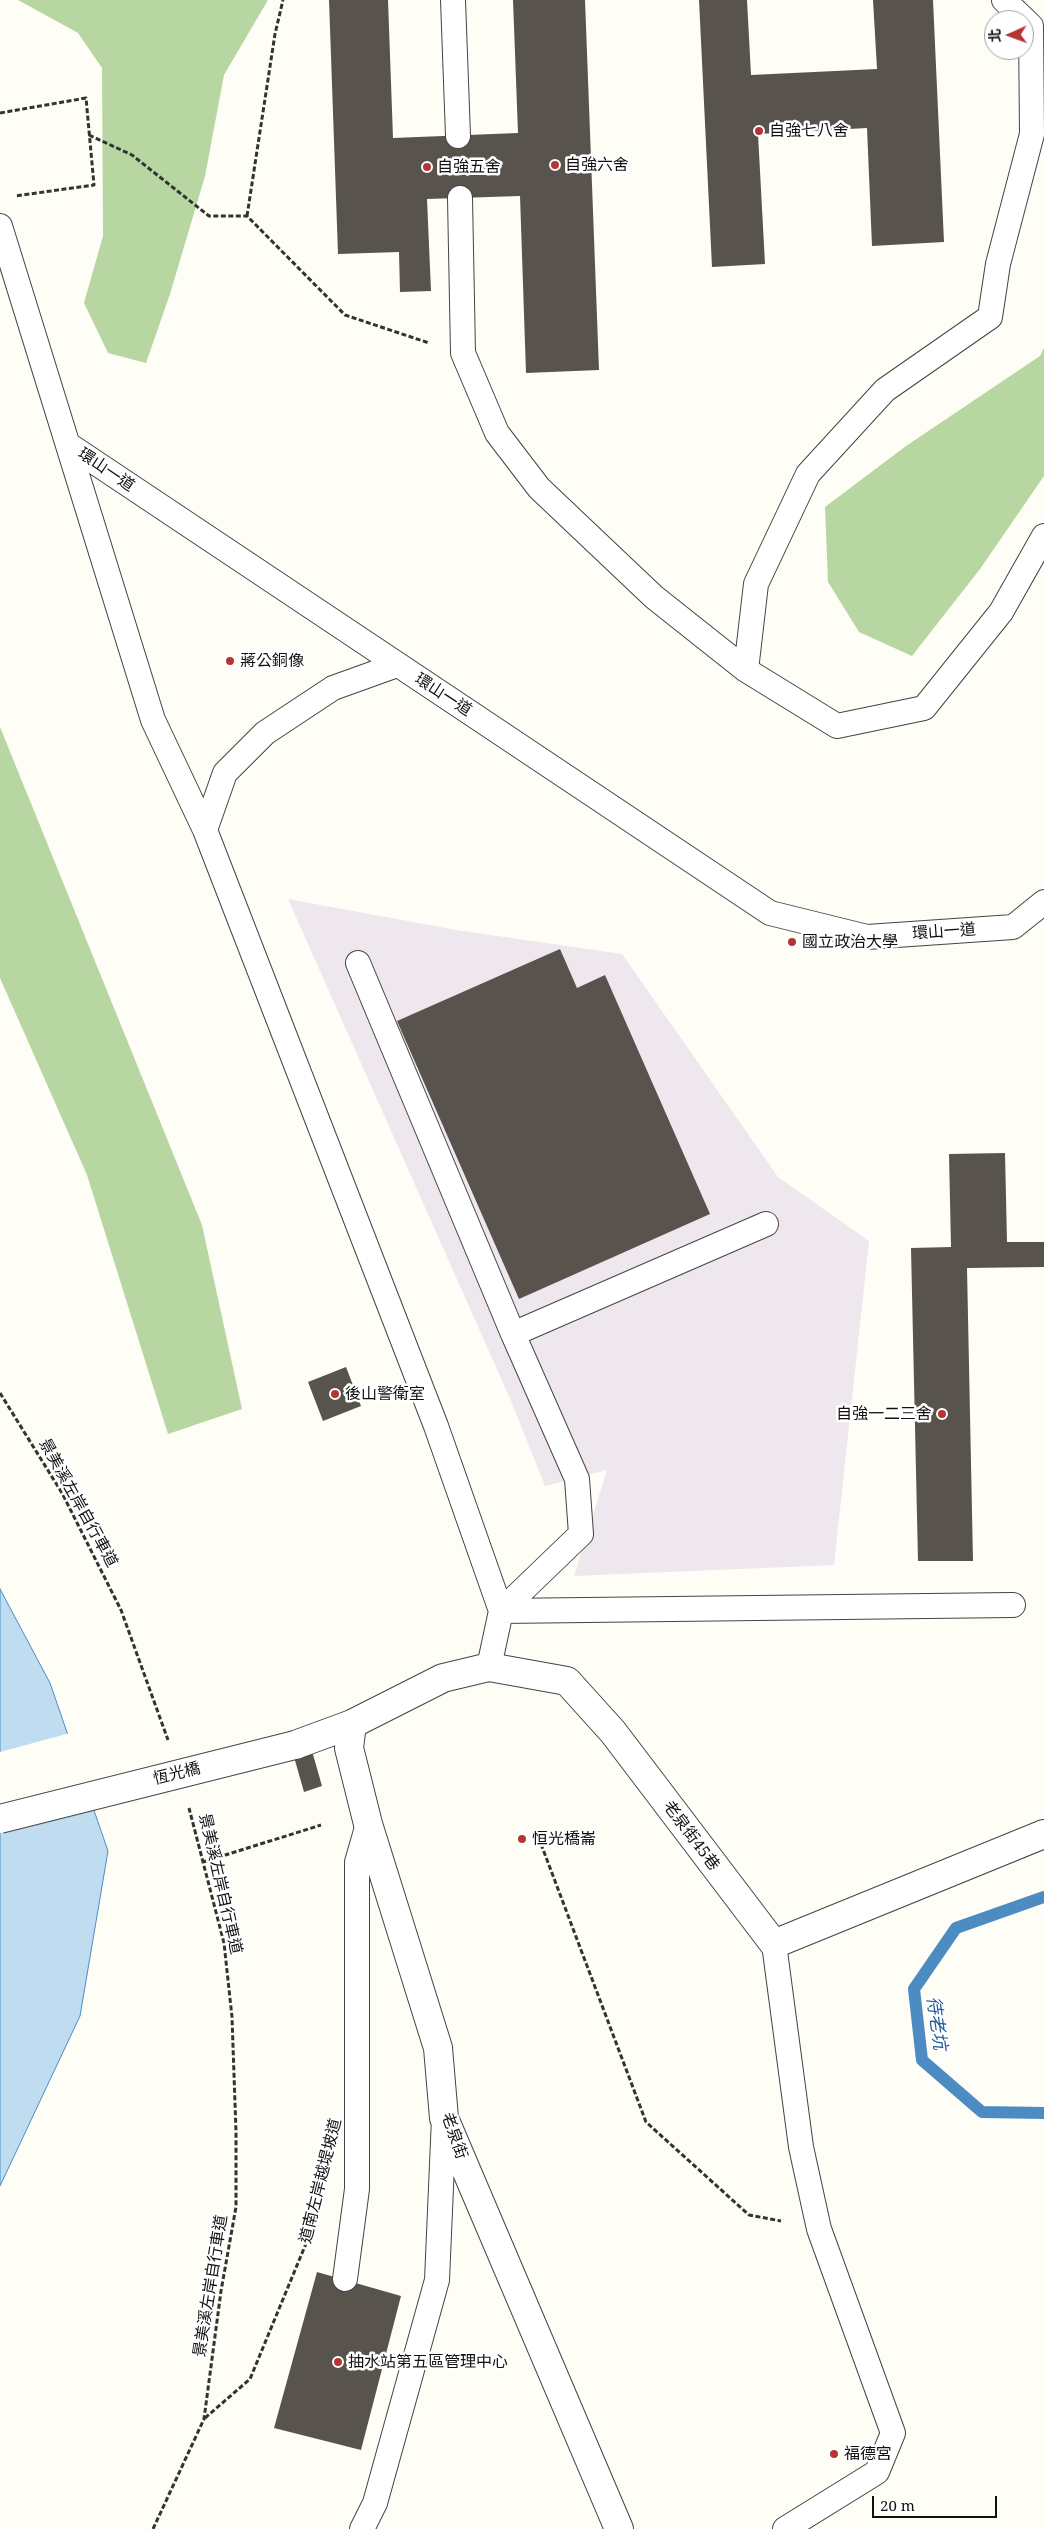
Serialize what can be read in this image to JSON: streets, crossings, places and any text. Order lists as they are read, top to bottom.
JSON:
{
  "streets": {
    "street": ["恆光橋", "老泉街45巷", "老泉街"],
    "lane": ["環山一道"],
    "path": ["景美溪左岸自行車道", "道南左岸越堤坡道"]
  },
  "crossings": [
    ["景美溪左岸自行車道", "道南左岸越堤坡道"],
    ["恆光橋", "老泉街45巷"],
    ["恆光橋", "老泉街"],
    ["老泉街45巷", "老泉街"]
  ],
  "water": ["待老坑"],
  "places": [
    "自強七八舍",
    "自強六舍",
    "自強五舍",
    "蔣公銅像",
    "國立政治大學",
    "後山警衛室",
    "自強一二三舍",
    "恒光橋崙",
    "抽水站第五區管理中心",
    "福德宮"
  ],
  "scale_bar": "20 m",
  "north": "left"
}
